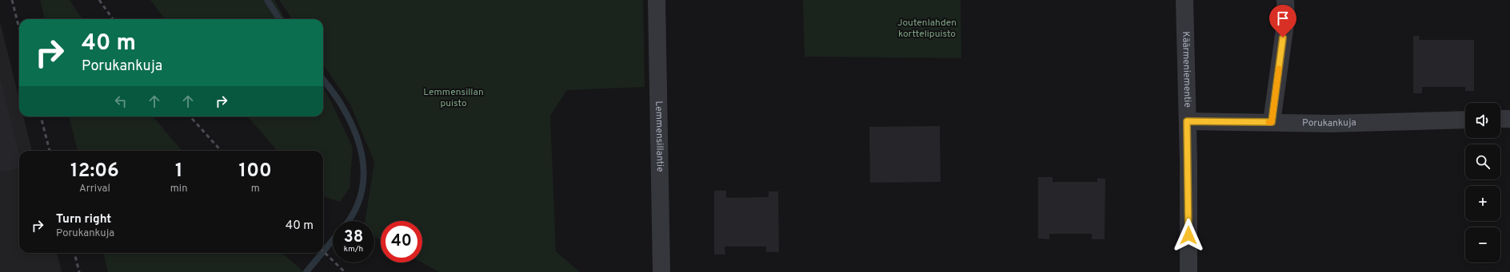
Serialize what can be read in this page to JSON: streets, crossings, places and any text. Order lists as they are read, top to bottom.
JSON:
{
  "streets": {
    "street": ["Käärmeniementie", "Porukankuja", "Lemmensillantie"]
  },
  "crossings": [
    ["Käärmeniementie", "Porukankuja"]
  ],
  "parks": ["Joutenlahden korttelipuisto", "Lemmensillan puisto"],
  "page": {
    "turn": ["40 m", "Porukankuja"],
    "map_buttons": ["+", "−"],
    "eta": [
      "12:06",
      "Arrival",
      "1",
      "min",
      "100",
      "m"
    ],
    "list": [
      {
        "name": "Turn right",
        "note": "Porukankuja",
        "value": "40 m"
      }
    ],
    "speed": "38 km/h",
    "limit": "40"
  }
}
